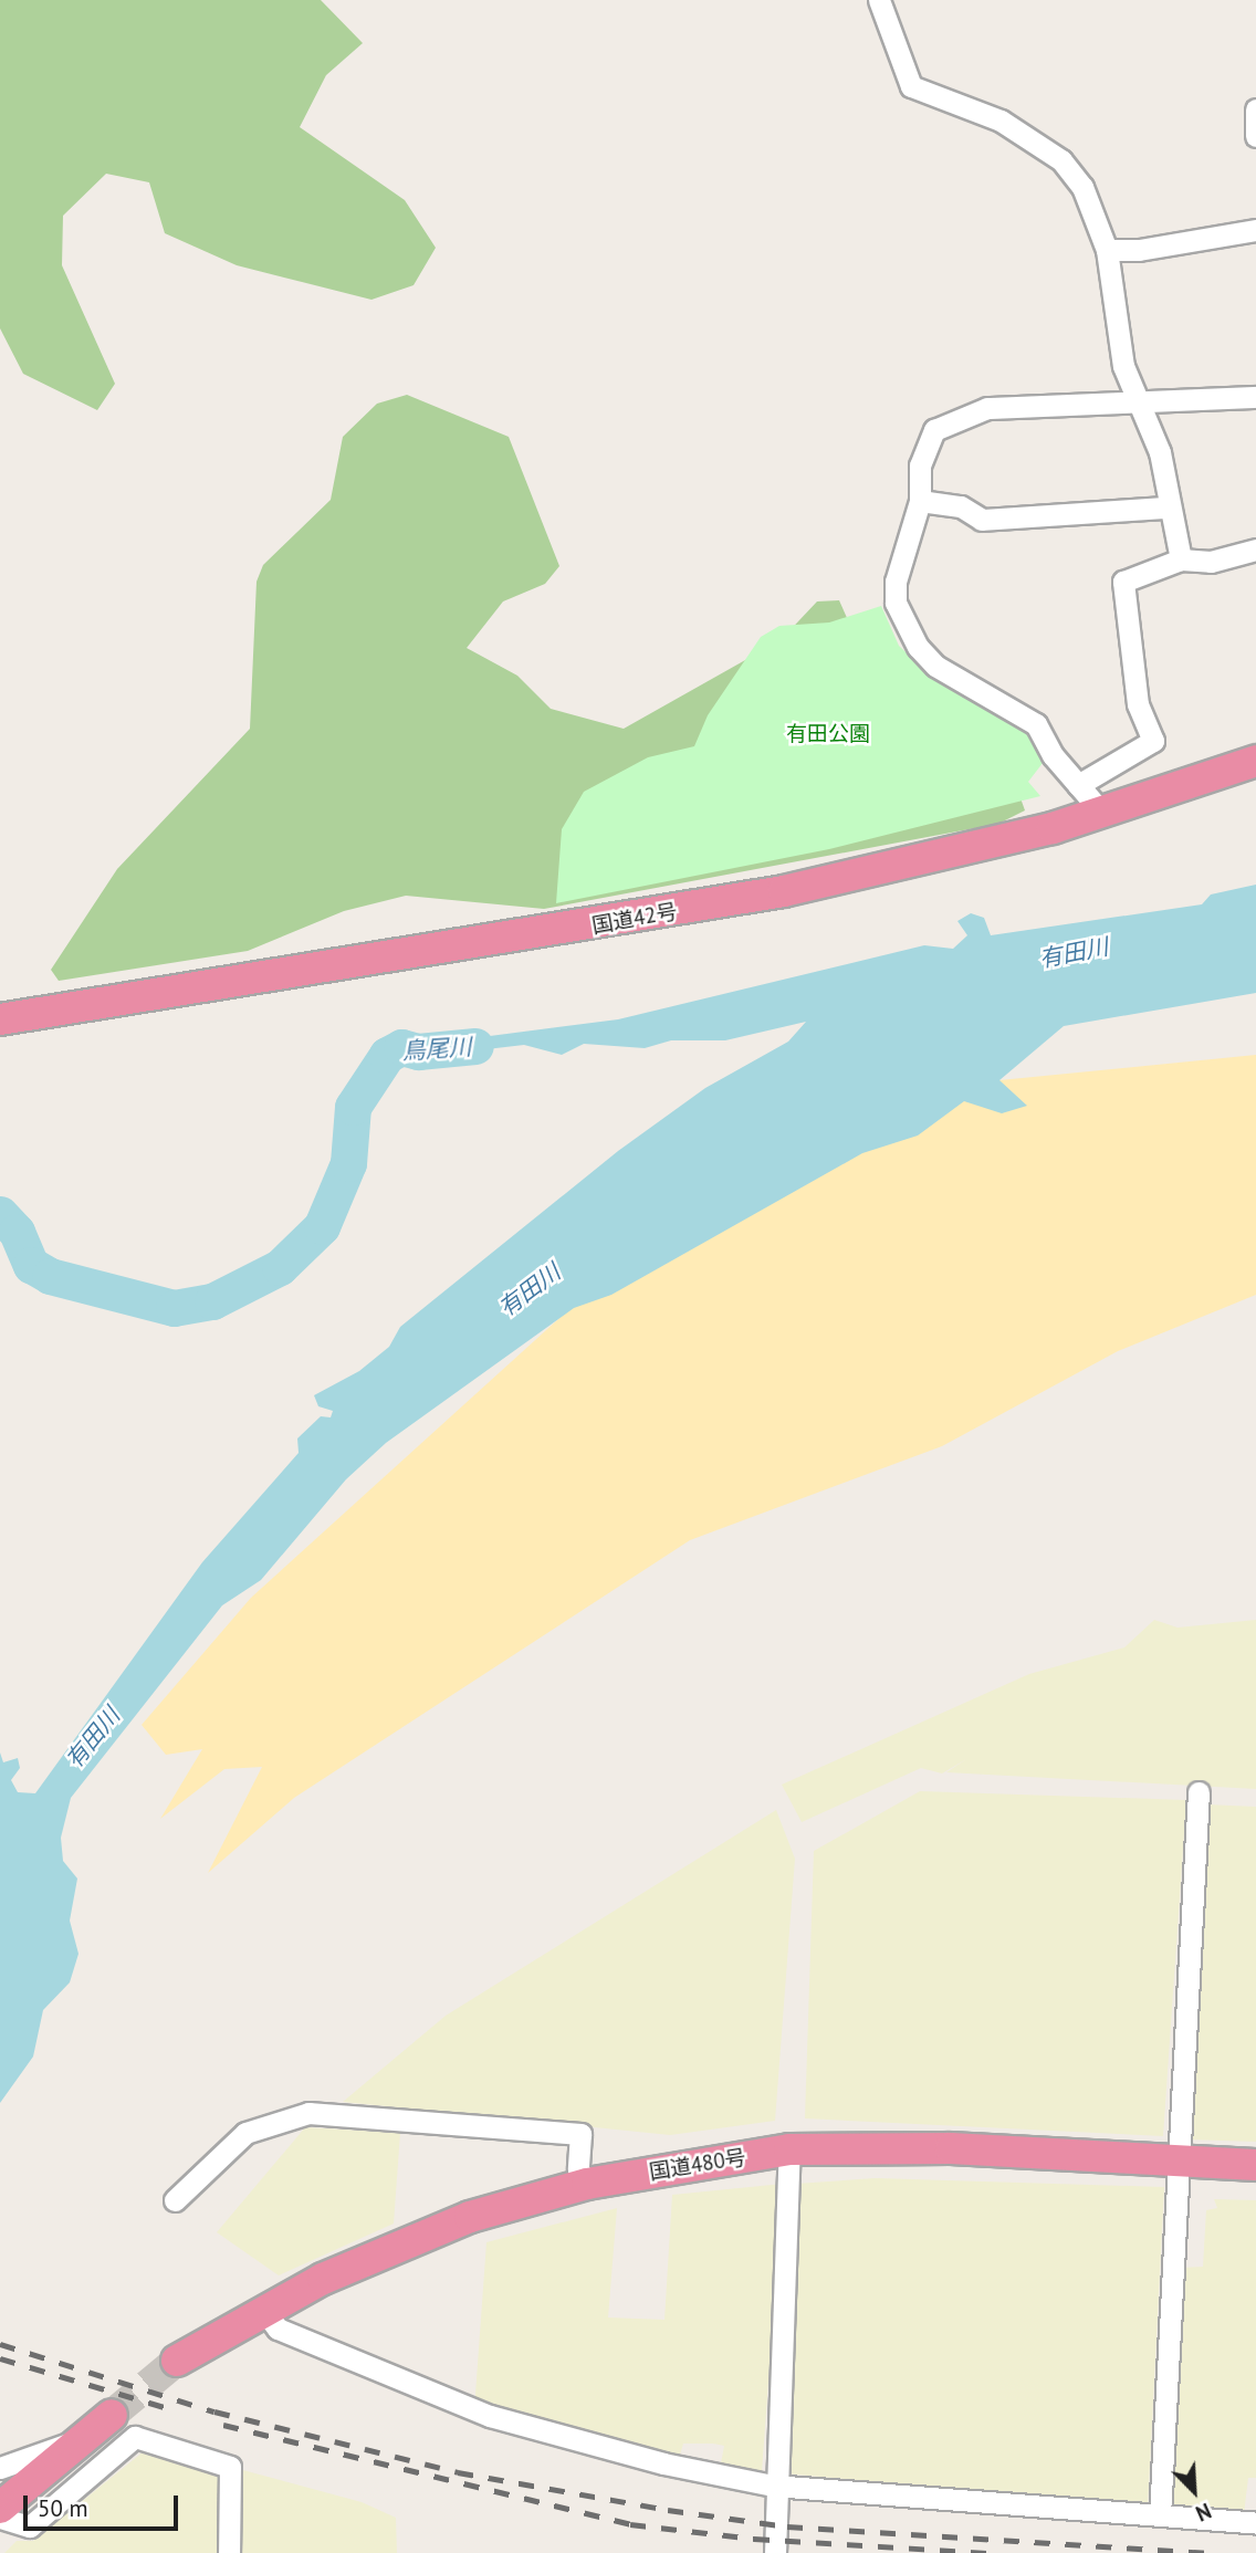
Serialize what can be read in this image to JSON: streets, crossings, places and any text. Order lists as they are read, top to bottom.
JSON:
{
  "streets": {
    "highway": ["国道42号", "国道480号"]
  },
  "water": ["有田川", "鳥尾川"],
  "parks": ["有田公園"],
  "scale_bar": "50 m",
  "north": "bottom right"
}
